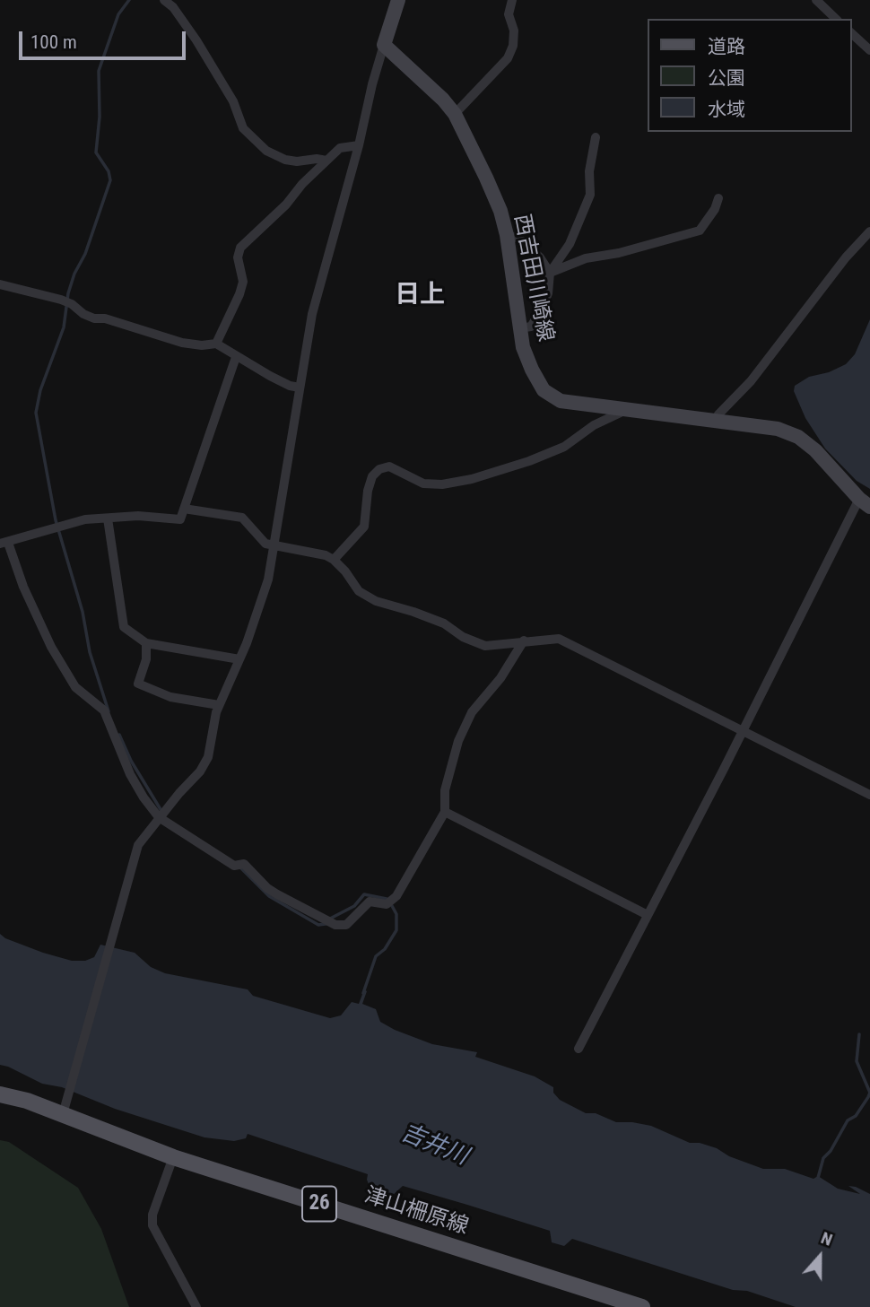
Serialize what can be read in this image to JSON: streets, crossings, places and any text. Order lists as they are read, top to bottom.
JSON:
{
  "streets": {
    "main road": ["西吉田川崎線", "26", "津山柵原線"]
  },
  "districts": ["日上"],
  "water": ["吉井川"],
  "legend": ["道路", "公園", "水域"],
  "scale_bar": "100 m",
  "north": "top"
}
